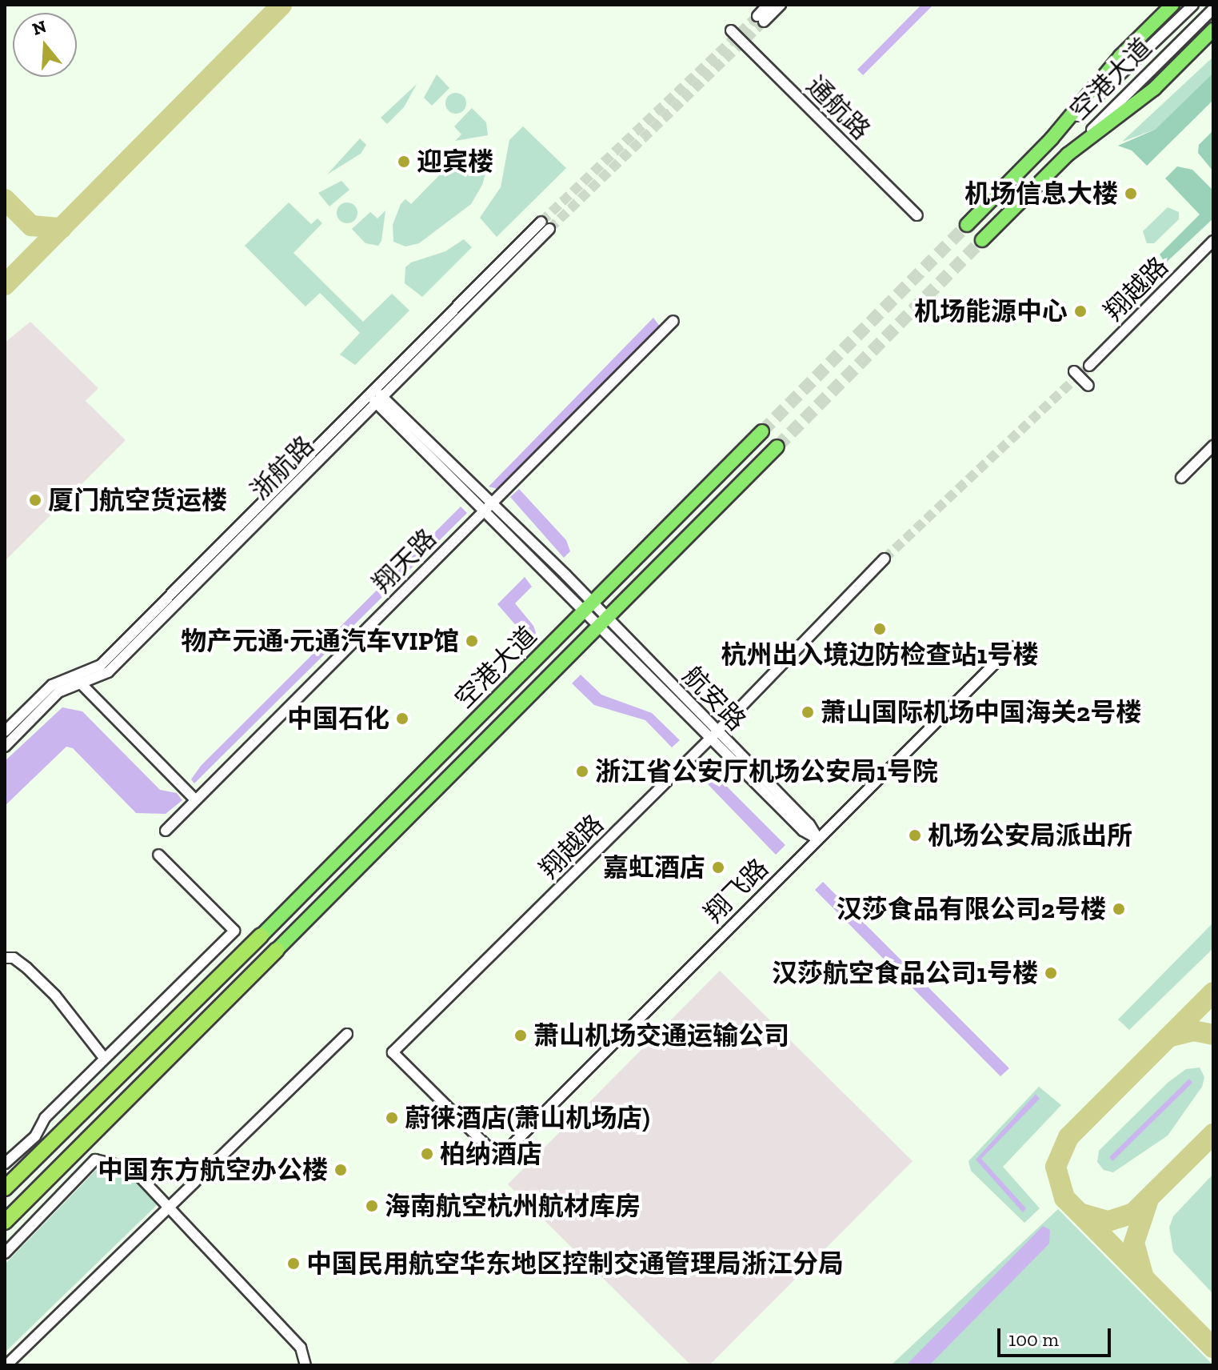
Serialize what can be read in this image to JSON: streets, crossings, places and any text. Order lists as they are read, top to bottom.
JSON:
{
  "streets": {
    "main road": ["空港大道"],
    "street": [
      "通航路",
      "翔越路",
      "浙航路",
      "翔天路",
      "航安路",
      "翔飞路"
    ]
  },
  "crossings": [
    ["空港大道", "航安路"],
    ["翔越路", "航安路"],
    ["翔越路", "翔飞路"],
    ["浙航路", "航安路"],
    ["翔天路", "航安路"],
    ["航安路", "翔飞路"]
  ],
  "places": [
    "迎宾楼",
    "机场信息大楼",
    "机场能源中心",
    "厦门航空货运楼",
    "杭州出入境边防检查站1号楼",
    "物产元通·元通汽车VIP馆",
    "萧山国际机场中国海关2号楼",
    "中国石化",
    "浙江省公安厅机场公安局1号院",
    "机场公安局派出所",
    "嘉虹酒店",
    "汉莎食品有限公司2号楼",
    "汉莎航空食品公司1号楼",
    "萧山机场交通运输公司",
    "蔚徕酒店(萧山机场店)",
    "柏纳酒店",
    "中国东方航空办公楼",
    "海南航空杭州航材库房",
    "中国民用航空华东地区控制交通管理局浙江分局"
  ],
  "scale_bar": "100 m",
  "north": "top"
}
